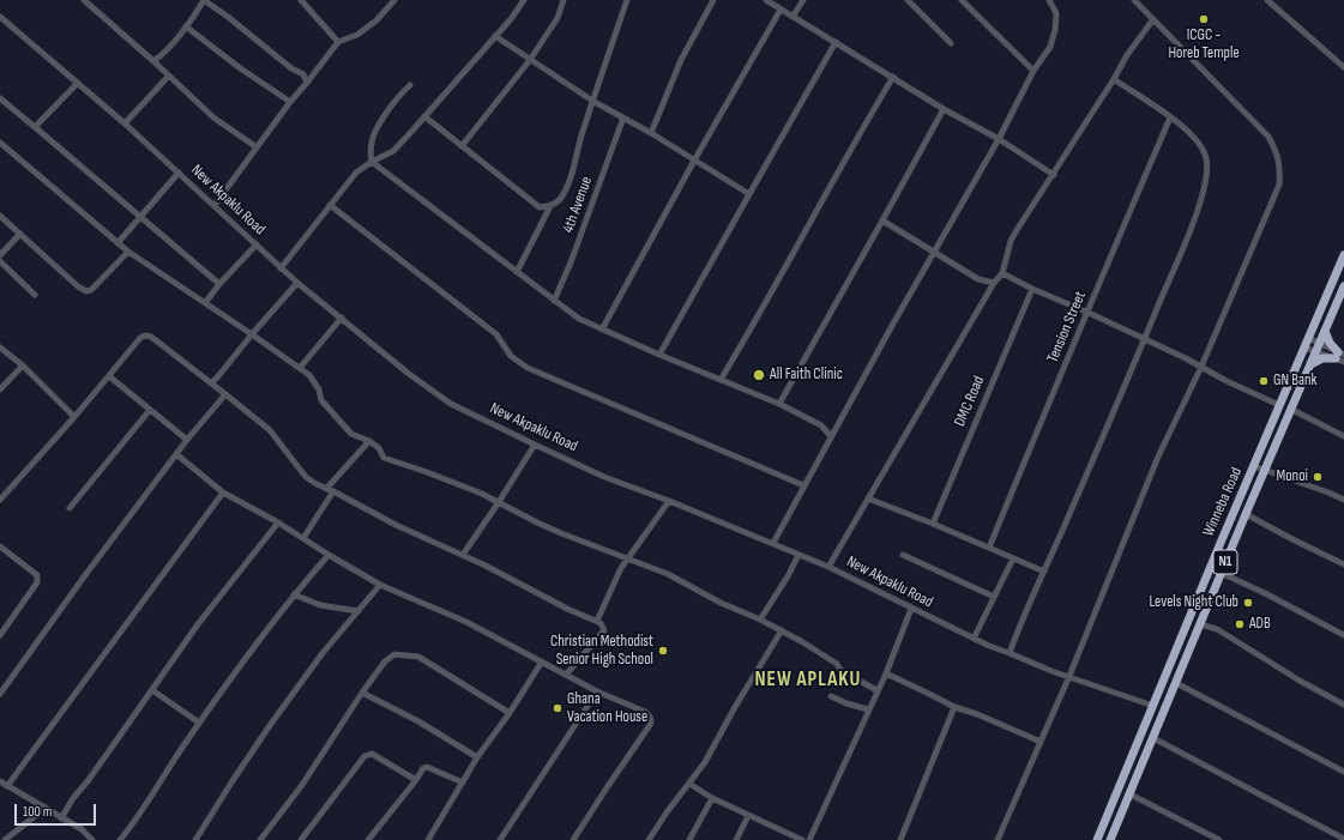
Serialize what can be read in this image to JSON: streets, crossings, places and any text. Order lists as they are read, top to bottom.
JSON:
{
  "streets": {
    "highway": ["Winneba Road", "N1"],
    "street": [
      "New Akpaklu Road",
      "4th Avenue",
      "Tension Street",
      "DMC Road"
    ]
  },
  "crossings": [
    ["New Akpaklu Road", "Winneba Road"]
  ],
  "districts": ["NEW APLAKU"],
  "places": [
    "ICGC - Horeb Temple",
    "All Faith Clinic",
    "GN Bank",
    "Monoi",
    "Levels Night Club",
    "ADB",
    "Christian Methodist Senior High School",
    "Ghana Vacation House"
  ],
  "scale_bar": "100 m"
}
